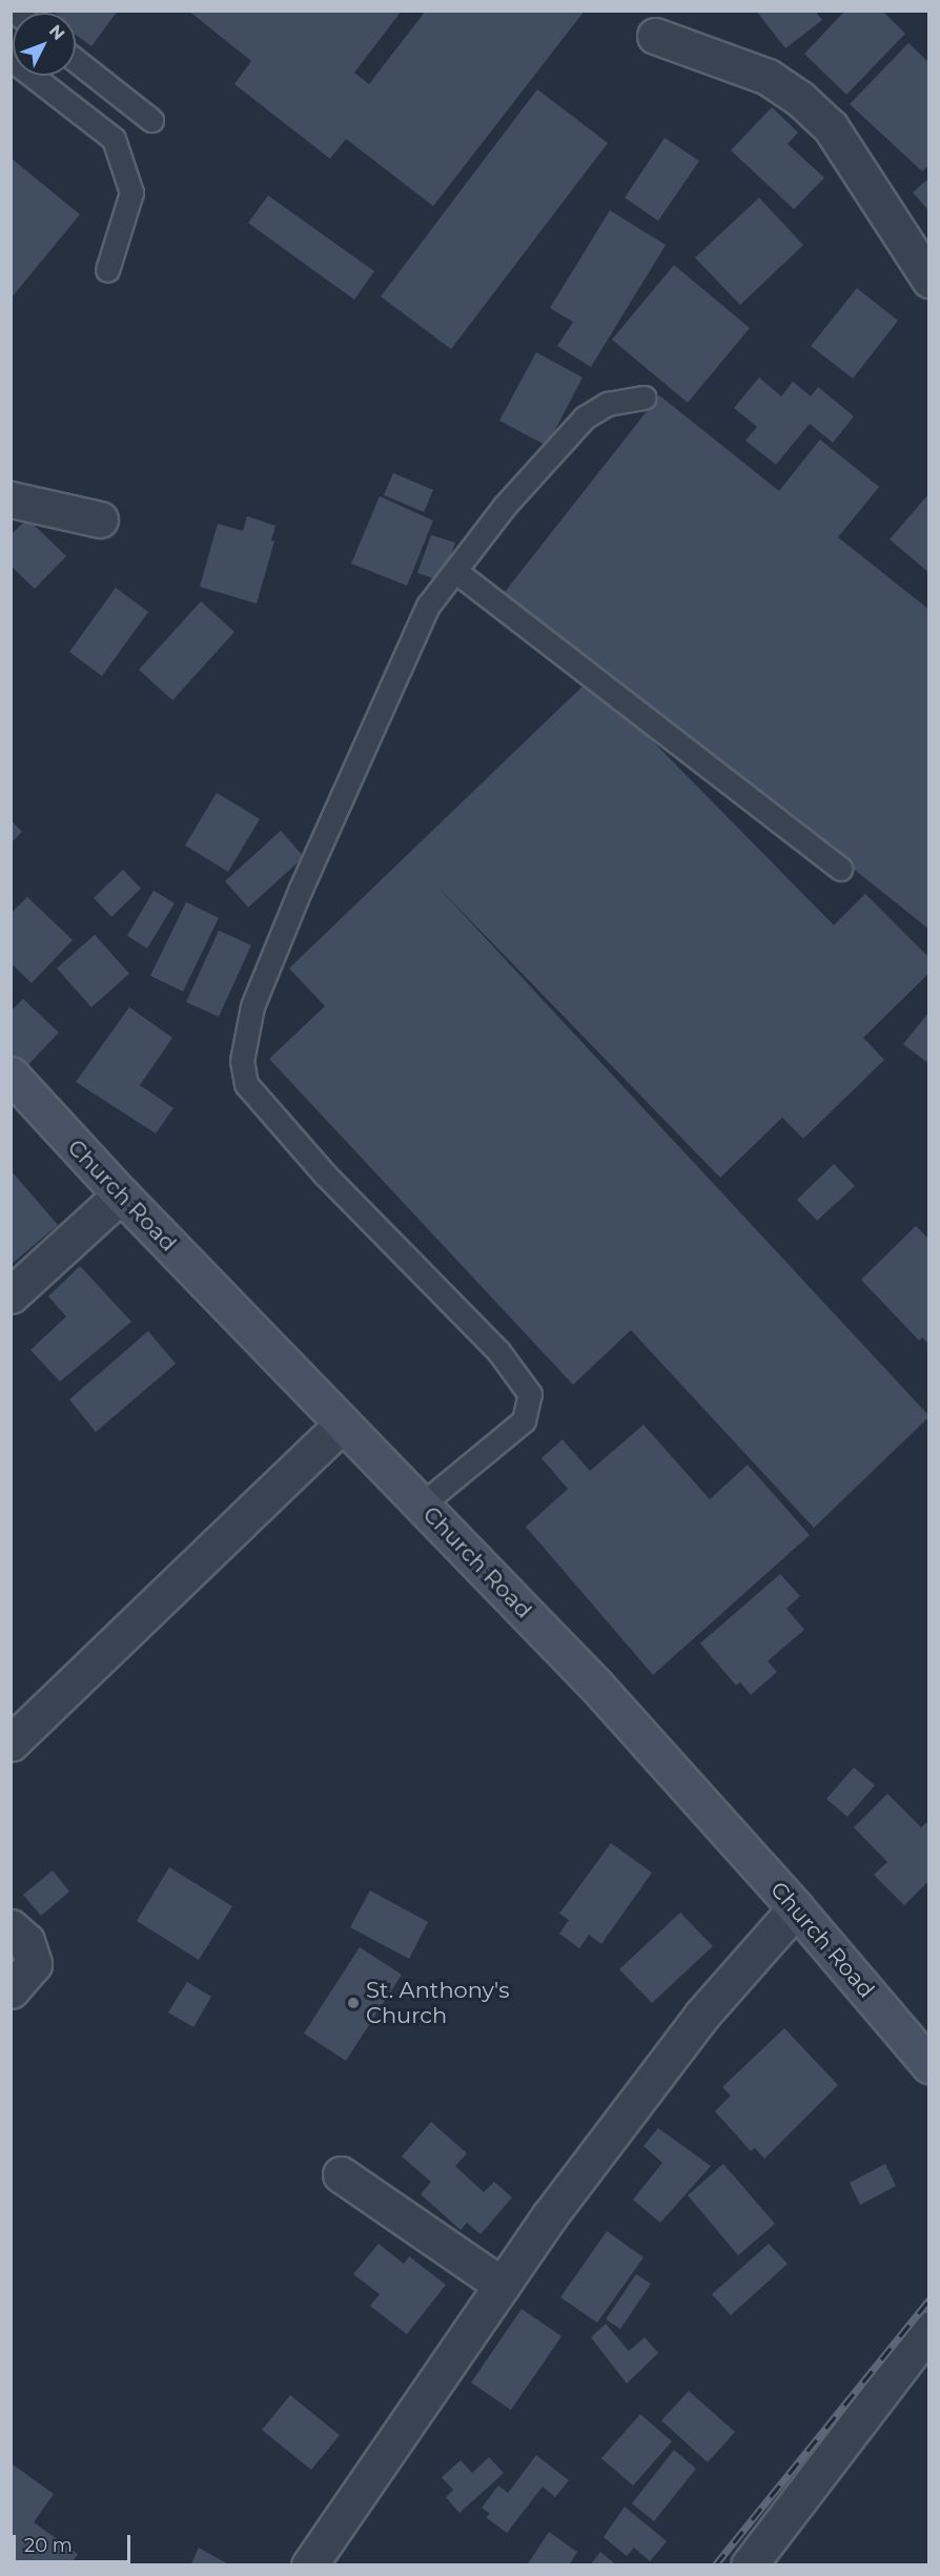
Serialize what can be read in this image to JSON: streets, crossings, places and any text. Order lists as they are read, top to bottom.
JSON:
{
  "streets": {
    "street": ["Church Road"]
  },
  "places": ["St. Anthony's Church"],
  "scale_bar": "20 m",
  "north": "top right"
}
